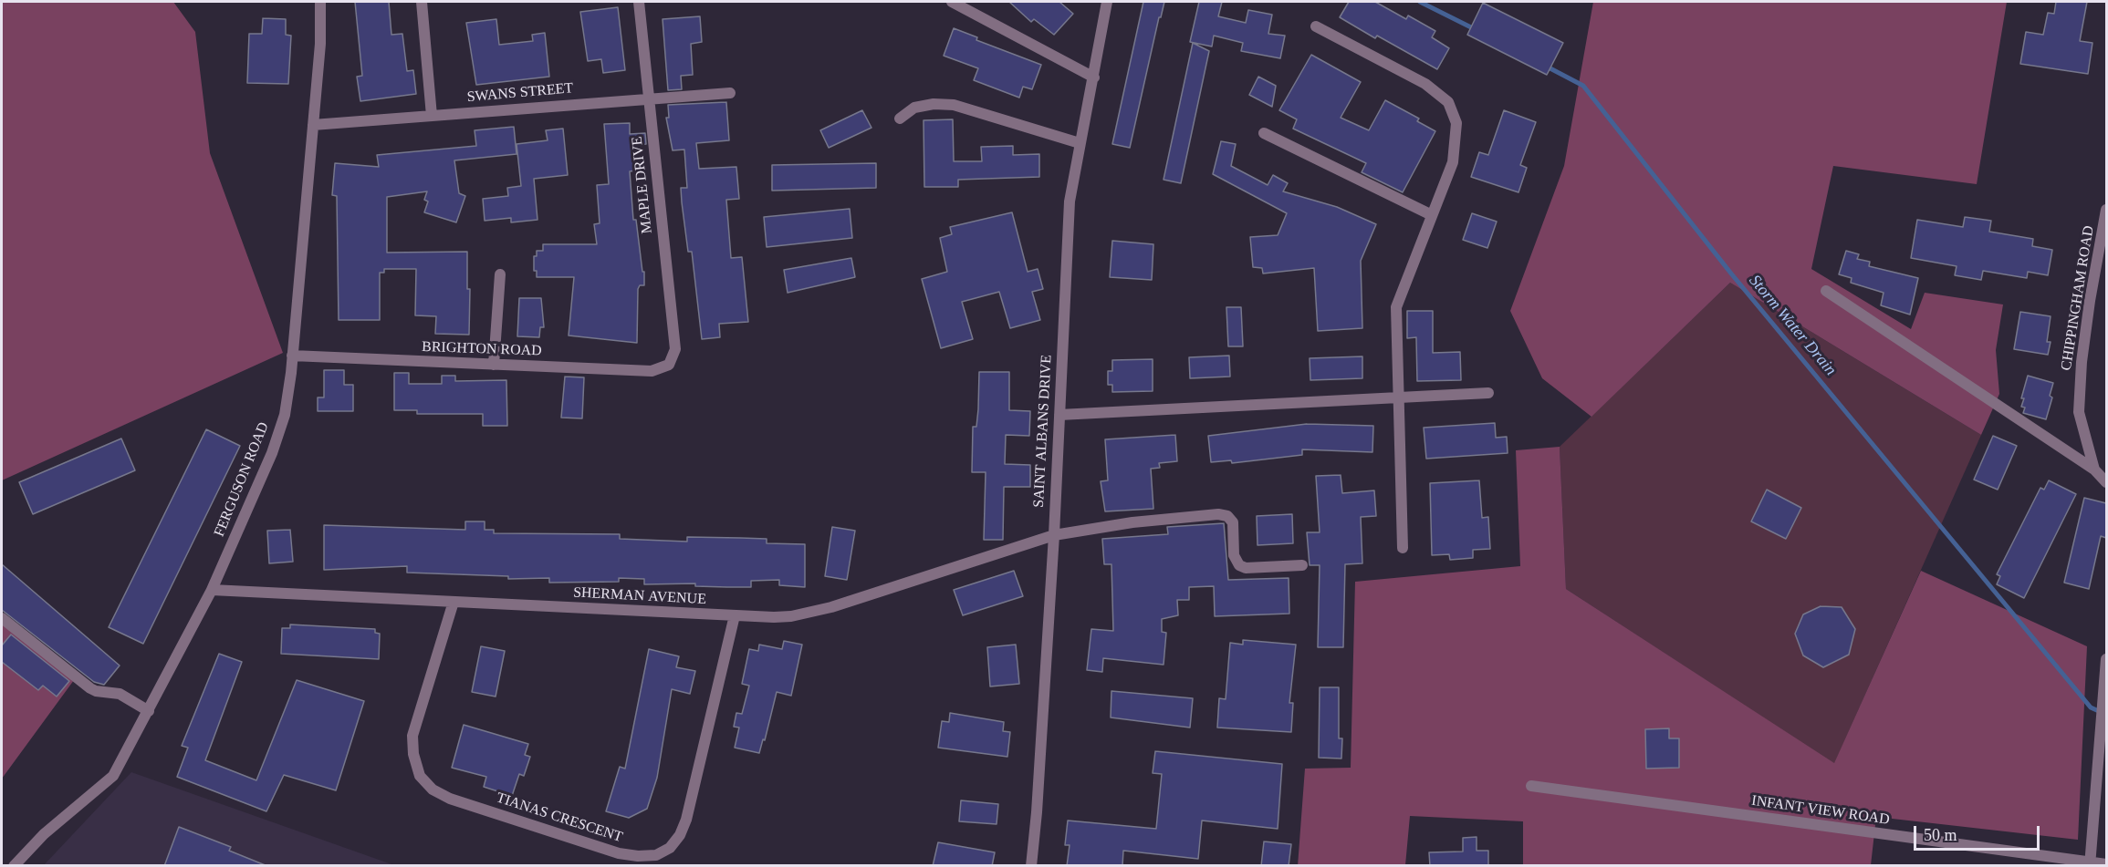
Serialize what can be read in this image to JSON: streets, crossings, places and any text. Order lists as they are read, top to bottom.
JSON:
{
  "streets": {
    "street": [
      "SWANS STREET",
      "MAPLE DRIVE",
      "CHIPPINGHAM ROAD",
      "BRIGHTON ROAD",
      "SAINT ALBANS DRIVE",
      "FERGUSON ROAD",
      "SHERMAN AVENUE",
      "INFANT VIEW ROAD",
      "TIANAS CRESCENT"
    ]
  },
  "crossings": [
    ["SWANS STREET", "MAPLE DRIVE"],
    ["SWANS STREET", "FERGUSON ROAD"],
    ["MAPLE DRIVE", "BRIGHTON ROAD"],
    ["BRIGHTON ROAD", "FERGUSON ROAD"],
    ["SAINT ALBANS DRIVE", "SHERMAN AVENUE"],
    ["FERGUSON ROAD", "SHERMAN AVENUE"],
    ["SHERMAN AVENUE", "TIANAS CRESCENT"]
  ],
  "water": ["Storm Water Drain"],
  "scale_bar": "50 m"
}
